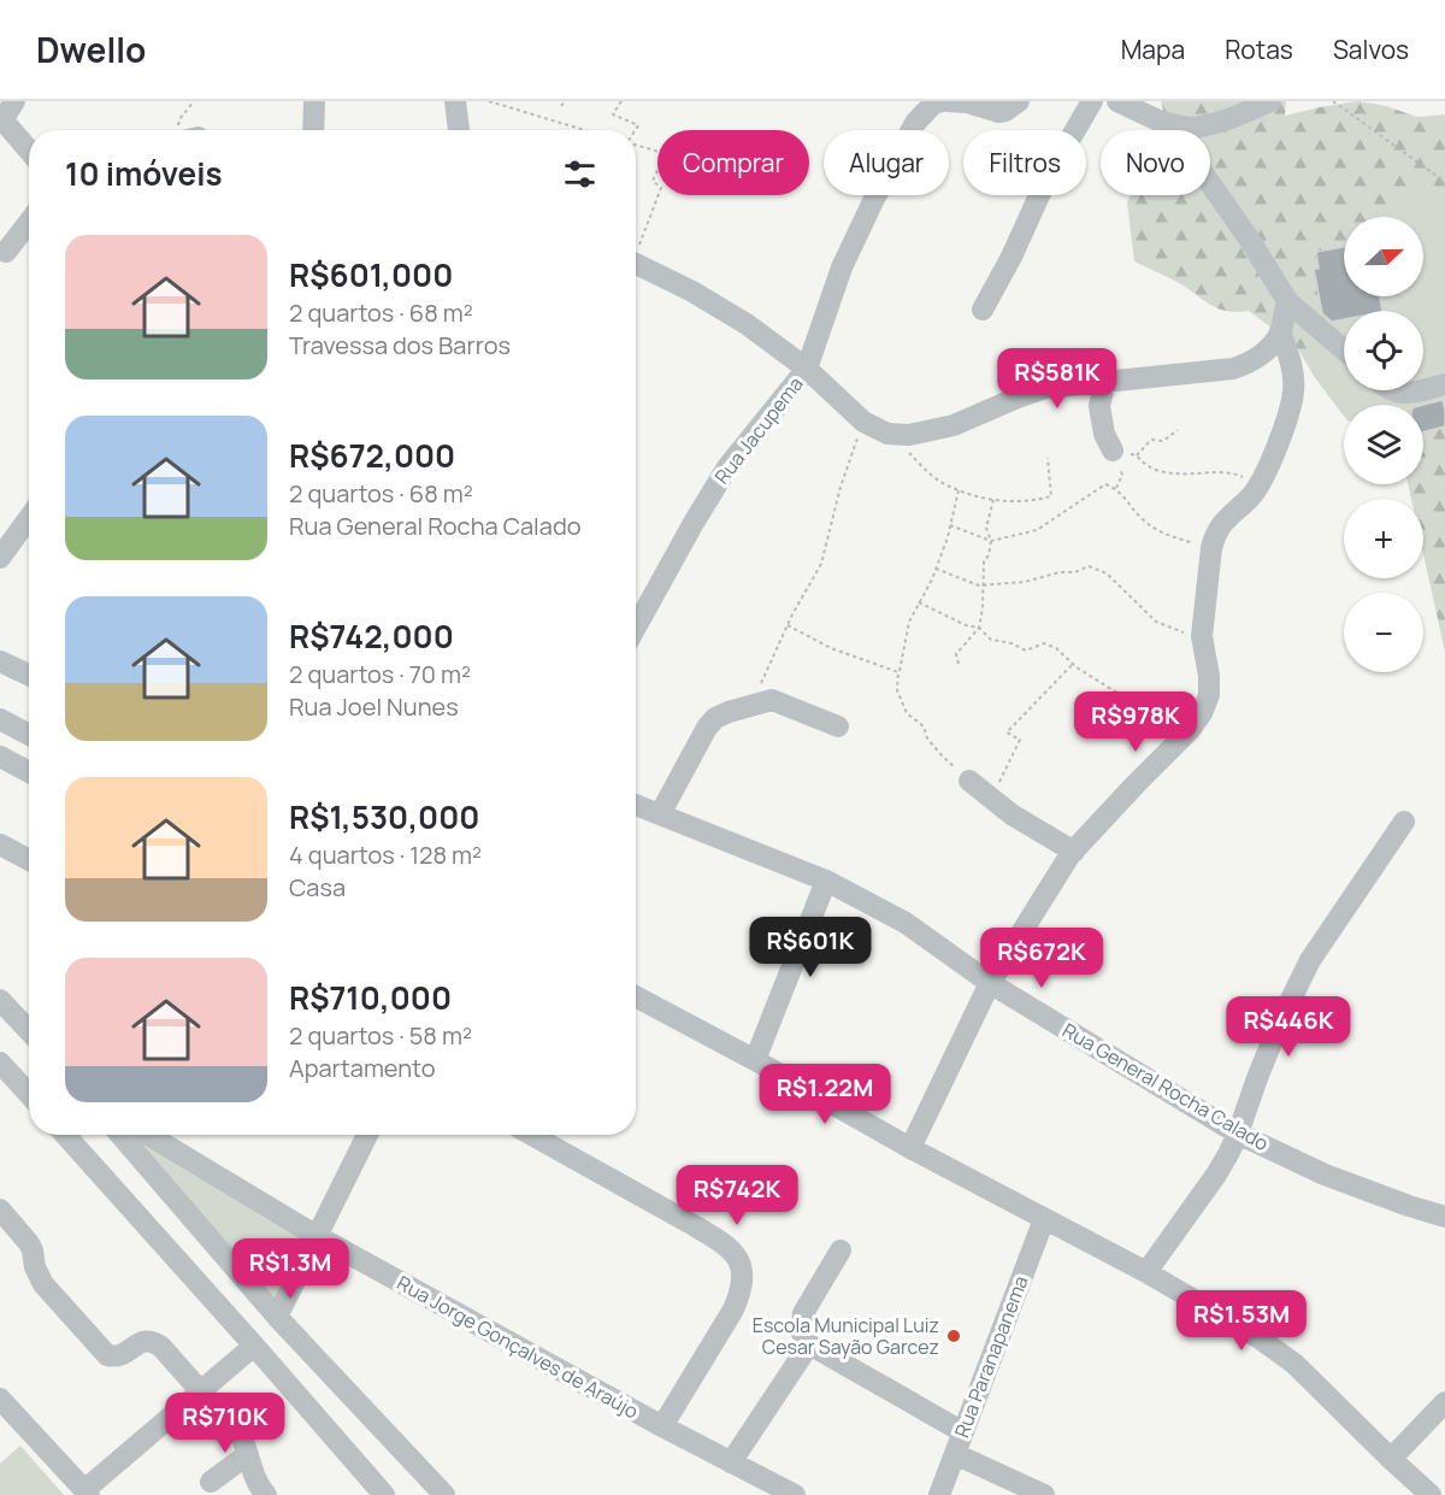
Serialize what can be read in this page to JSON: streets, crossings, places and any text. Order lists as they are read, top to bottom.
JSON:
{
  "streets": {
    "street": [
      "Rua Jacupema",
      "Rua General Rocha Calado",
      "Rua Jorge Gonçalves de Araújo",
      "Rua Paranapanema"
    ]
  },
  "places": ["Escola Municipal Luiz Cesar Sayão Garcez"],
  "north": "right",
  "page": {
    "header": "Dwello",
    "nav": ["Mapa", "Rotas", "Salvos"],
    "chip": [
      "Comprar",
      "Alugar",
      "Filtros",
      "Novo"
    ],
    "heading": "10 imóveis",
    "map_buttons": ["+", "−"],
    "list": [
      {
        "name": "R$601,000",
        "note": "2 quartos · 68 m² · Travessa dos Barros"
      },
      {
        "name": "R$672,000",
        "note": "2 quartos · 68 m² · Rua General Rocha Calado"
      },
      {
        "name": "R$742,000",
        "note": "2 quartos · 70 m² · Rua Joel Nunes"
      },
      {
        "name": "R$1,530,000",
        "note": "4 quartos · 128 m² · Casa"
      },
      {
        "name": "R$710,000",
        "note": "2 quartos · 58 m² · Apartamento"
      }
    ],
    "price": [
      "R$581K",
      "R$978K",
      "R$601K",
      "R$672K",
      "R$446K",
      "R$1.22M",
      "R$742K",
      "R$1.3M",
      "R$1.53M",
      "R$710K"
    ]
  }
}
